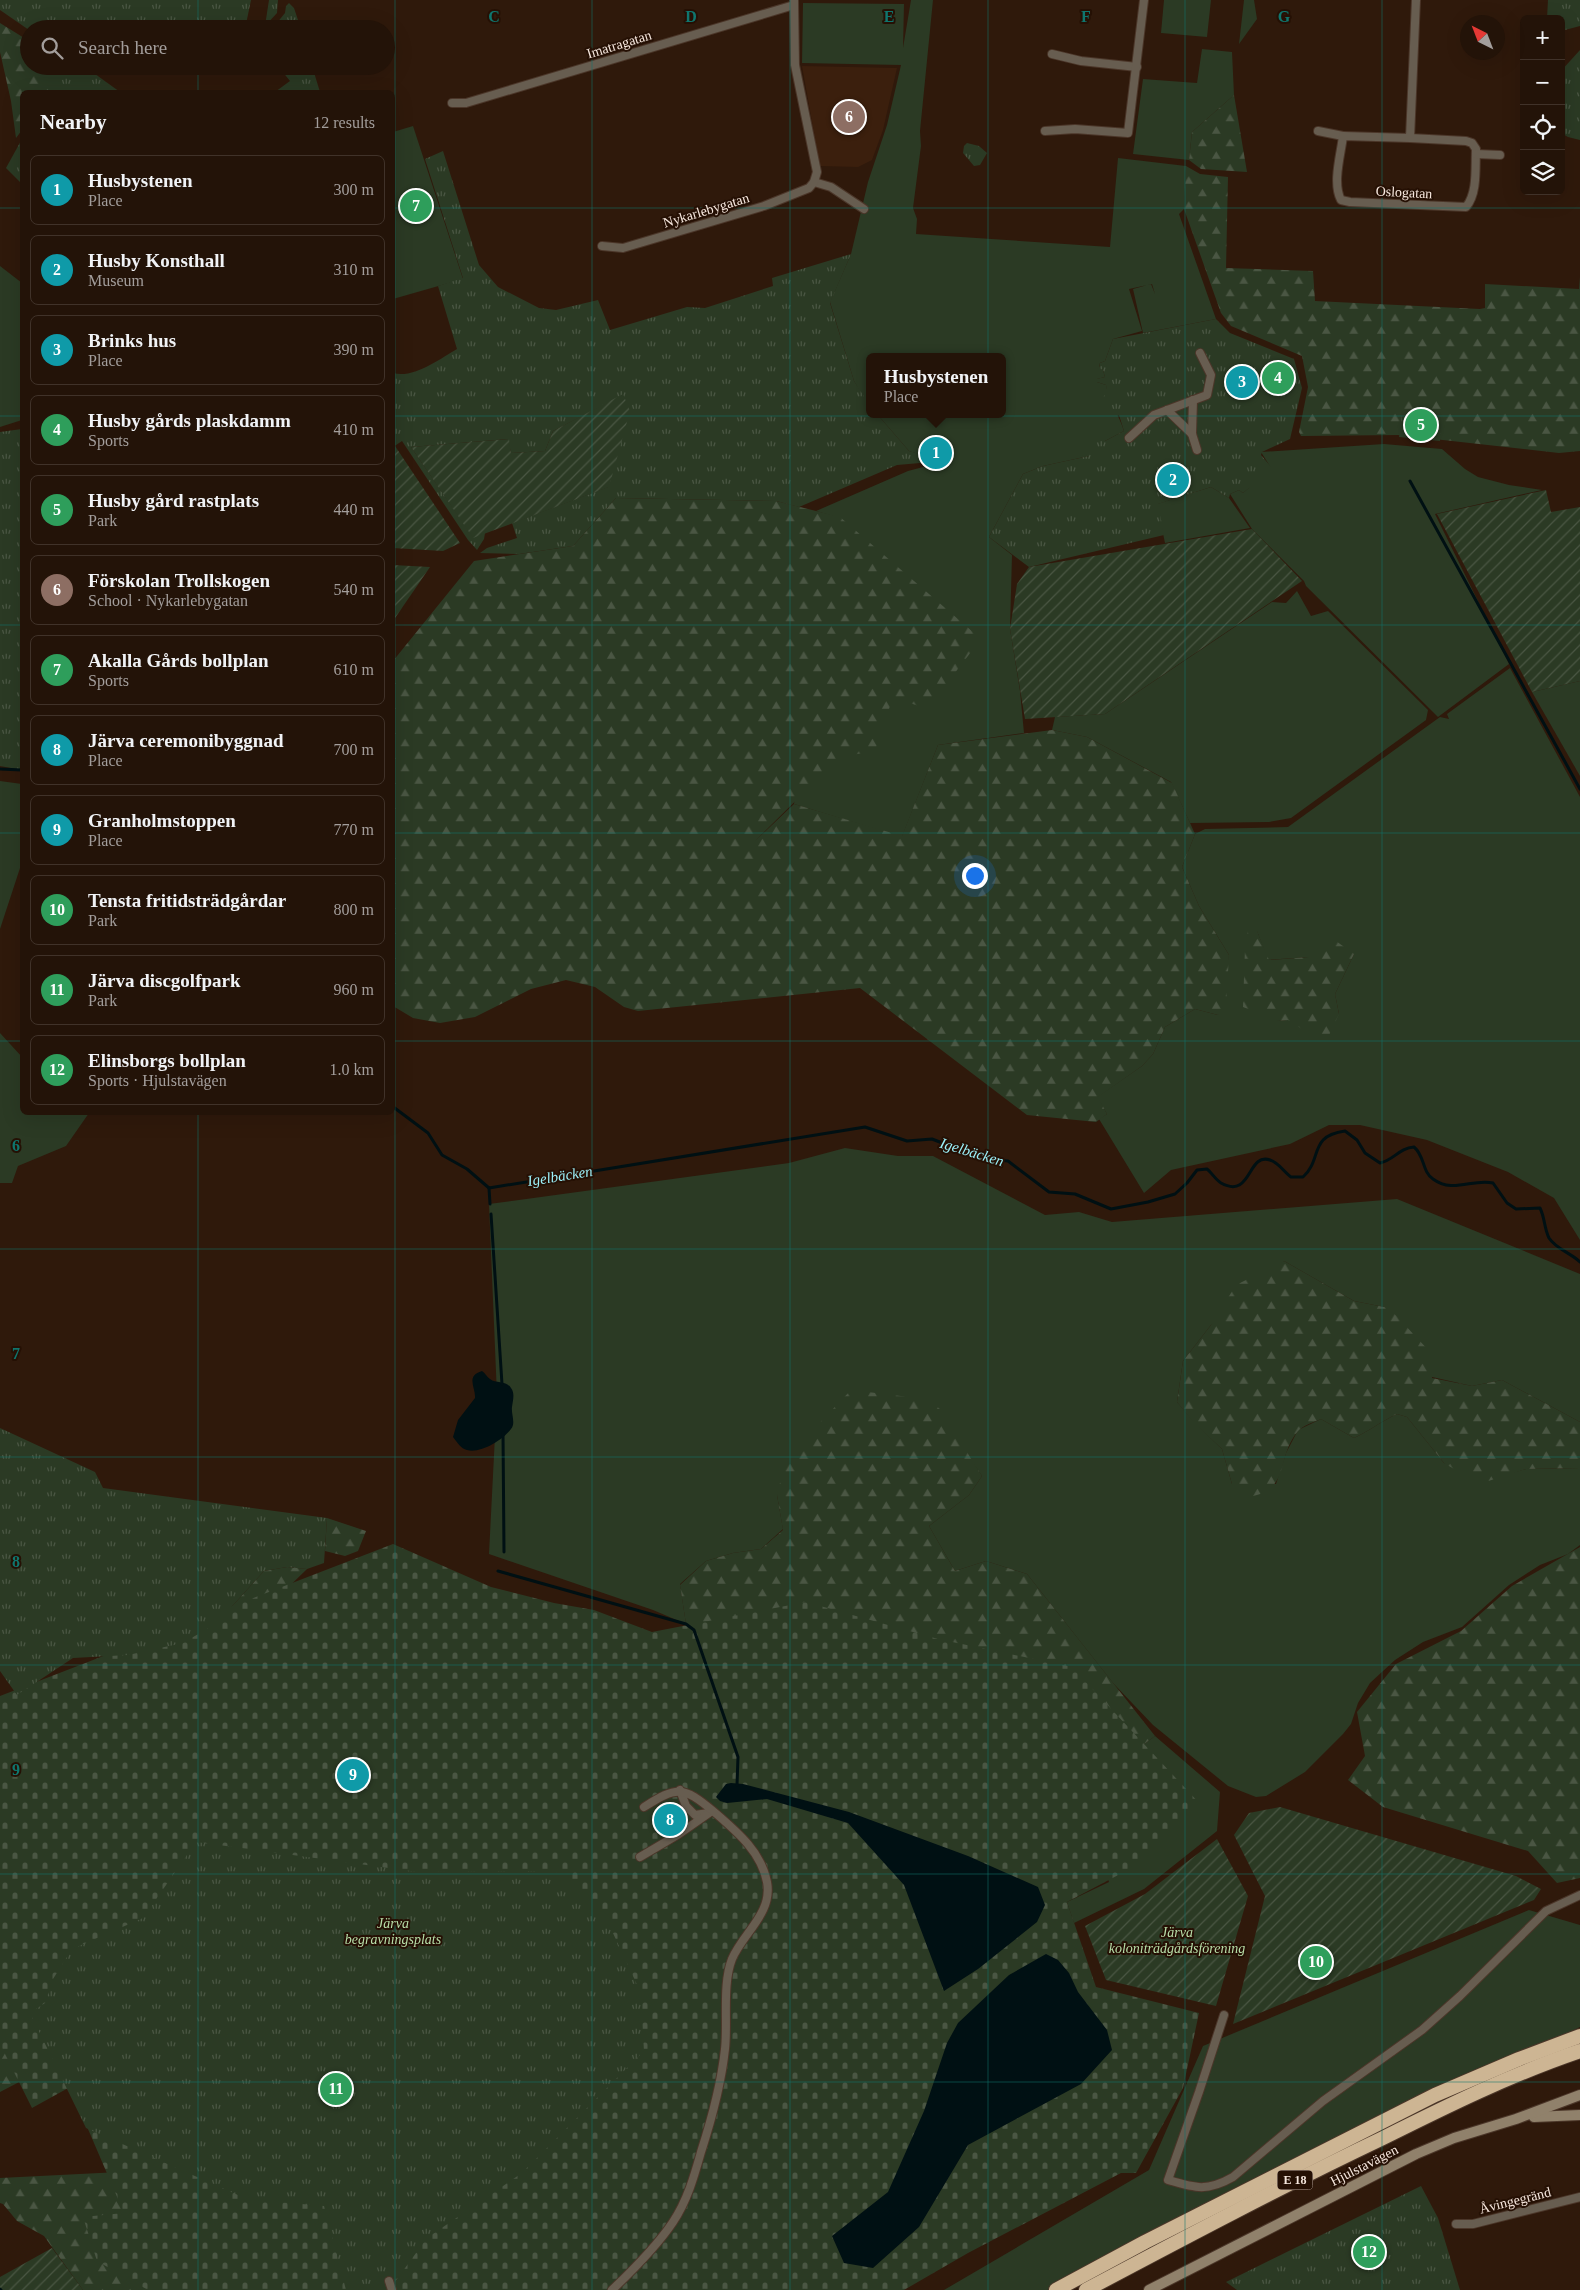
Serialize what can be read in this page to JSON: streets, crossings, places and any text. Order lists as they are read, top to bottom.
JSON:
{
  "streets": {
    "highway": ["E 18"],
    "main road": ["Hjulstavägen"],
    "street": [
      "Imatragatan",
      "Oslogatan",
      "Nykarlebygatan",
      "Åvingegränd"
    ]
  },
  "water": ["Igelbäcken"],
  "parks": ["Järva begravningsplats", "Järva koloniträdgårdsförening"],
  "north": "top left",
  "page": {
    "map_buttons": ["+", "−"],
    "search": "Search here",
    "heading": ["Nearby", "12 results"],
    "pins": [
      "6",
      "7",
      "4",
      "3",
      "5",
      "1",
      "2",
      "9",
      "8",
      "10",
      "11",
      "12"
    ],
    "list": [
      {
        "mark": "1",
        "name": "Husbystenen",
        "note": "Place",
        "value": "300 m"
      },
      {
        "mark": "2",
        "name": "Husby Konsthall",
        "note": "Museum",
        "value": "310 m"
      },
      {
        "mark": "3",
        "name": "Brinks hus",
        "note": "Place",
        "value": "390 m"
      },
      {
        "mark": "4",
        "name": "Husby gårds plaskdamm",
        "note": "Sports",
        "value": "410 m"
      },
      {
        "mark": "5",
        "name": "Husby gård rastplats",
        "note": "Park",
        "value": "440 m"
      },
      {
        "mark": "6",
        "name": "Förskolan Trollskogen",
        "note": "School · Nykarlebygatan",
        "value": "540 m"
      },
      {
        "mark": "7",
        "name": "Akalla Gårds bollplan",
        "note": "Sports",
        "value": "610 m"
      },
      {
        "mark": "8",
        "name": "Järva ceremonibyggnad",
        "note": "Place",
        "value": "700 m"
      },
      {
        "mark": "9",
        "name": "Granholmstoppen",
        "note": "Place",
        "value": "770 m"
      },
      {
        "mark": "10",
        "name": "Tensta fritidsträdgårdar",
        "note": "Park",
        "value": "800 m"
      },
      {
        "mark": "11",
        "name": "Järva discgolfpark",
        "note": "Park",
        "value": "960 m"
      },
      {
        "mark": "12",
        "name": "Elinsborgs bollplan",
        "note": "Sports · Hjulstavägen",
        "value": "1.0 km"
      }
    ],
    "popup": ["Husbystenen", "Place"]
  },
  "grid": {
    "columns": [
      "C",
      "D",
      "E",
      "F",
      "G"
    ],
    "rows": [
      "6",
      "7",
      "8",
      "9"
    ]
  }
}
